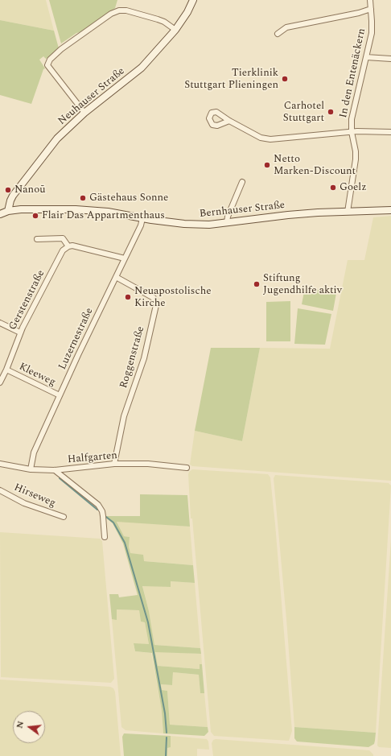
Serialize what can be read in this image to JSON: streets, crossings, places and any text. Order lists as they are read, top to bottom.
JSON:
{
  "streets": {
    "main road": ["Neuhauser Straße", "Bernhauser Straße"],
    "street": [
      "In den Entenäckern",
      "Gerstenstraße",
      "Luzernestraße",
      "Roggenstraße",
      "Kleeweg",
      "Halfgarten",
      "Hirseweg"
    ]
  },
  "crossings": [
    ["In den Entenäckern", "Bernhauser Straße"],
    ["Neuhauser Straße", "Bernhauser Straße"],
    ["Bernhauser Straße", "Luzernestraße"],
    ["Gerstenstraße", "Kleeweg"],
    ["Luzernestraße", "Roggenstraße"],
    ["Luzernestraße", "Kleeweg"],
    ["Luzernestraße", "Halfgarten"],
    ["Roggenstraße", "Halfgarten"]
  ],
  "places": [
    "Tierklinik Stuttgart Plieningen",
    "Carhotel Stuttgart",
    "Netto Marken-Discount",
    "Goelz",
    "Nanoū",
    "Gästehaus Sonne",
    "Flair Das Appartmenthaus",
    "Stiftung Jugendhilfe aktiv",
    "Neuapostolische Kirche"
  ],
  "north": "left"
}
